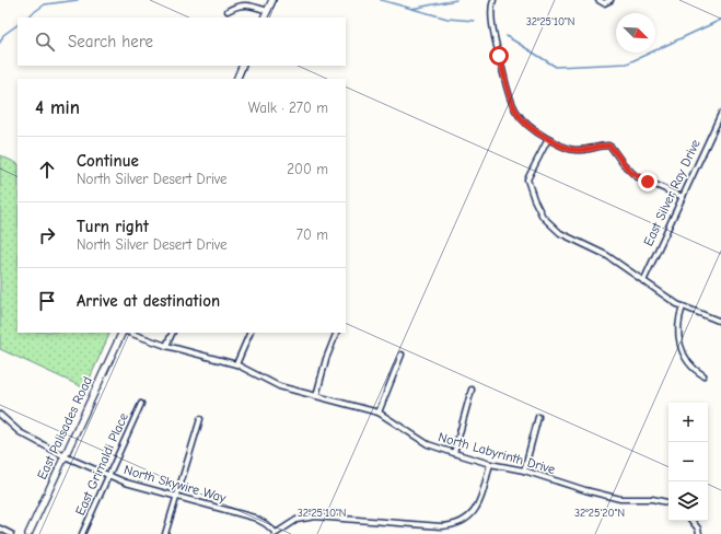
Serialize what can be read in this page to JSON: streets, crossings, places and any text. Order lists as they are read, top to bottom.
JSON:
{
  "streets": {
    "street": [
      "East Silver Ray Drive",
      "East Palisades Road",
      "North Labyrinth Drive",
      "East Grimaldi Place",
      "North Skywire Way"
    ]
  },
  "crossings": [
    ["East Palisades Road", "North Skywire Way"],
    ["East Grimaldi Place", "North Skywire Way"]
  ],
  "north": "bottom right",
  "page": {
    "search": "Search here",
    "heading": ["4 min", "Walk · 270 m"],
    "list": [
      ["Continue", "North Silver Desert Drive", "200 m"],
      ["Turn right", "North Silver Desert Drive", "70 m"],
      "Arrive at destination"
    ],
    "map_buttons": ["+", "−"]
  },
  "coordinates": ["32°25'10\"N", "32°25'20\"N"]
}
